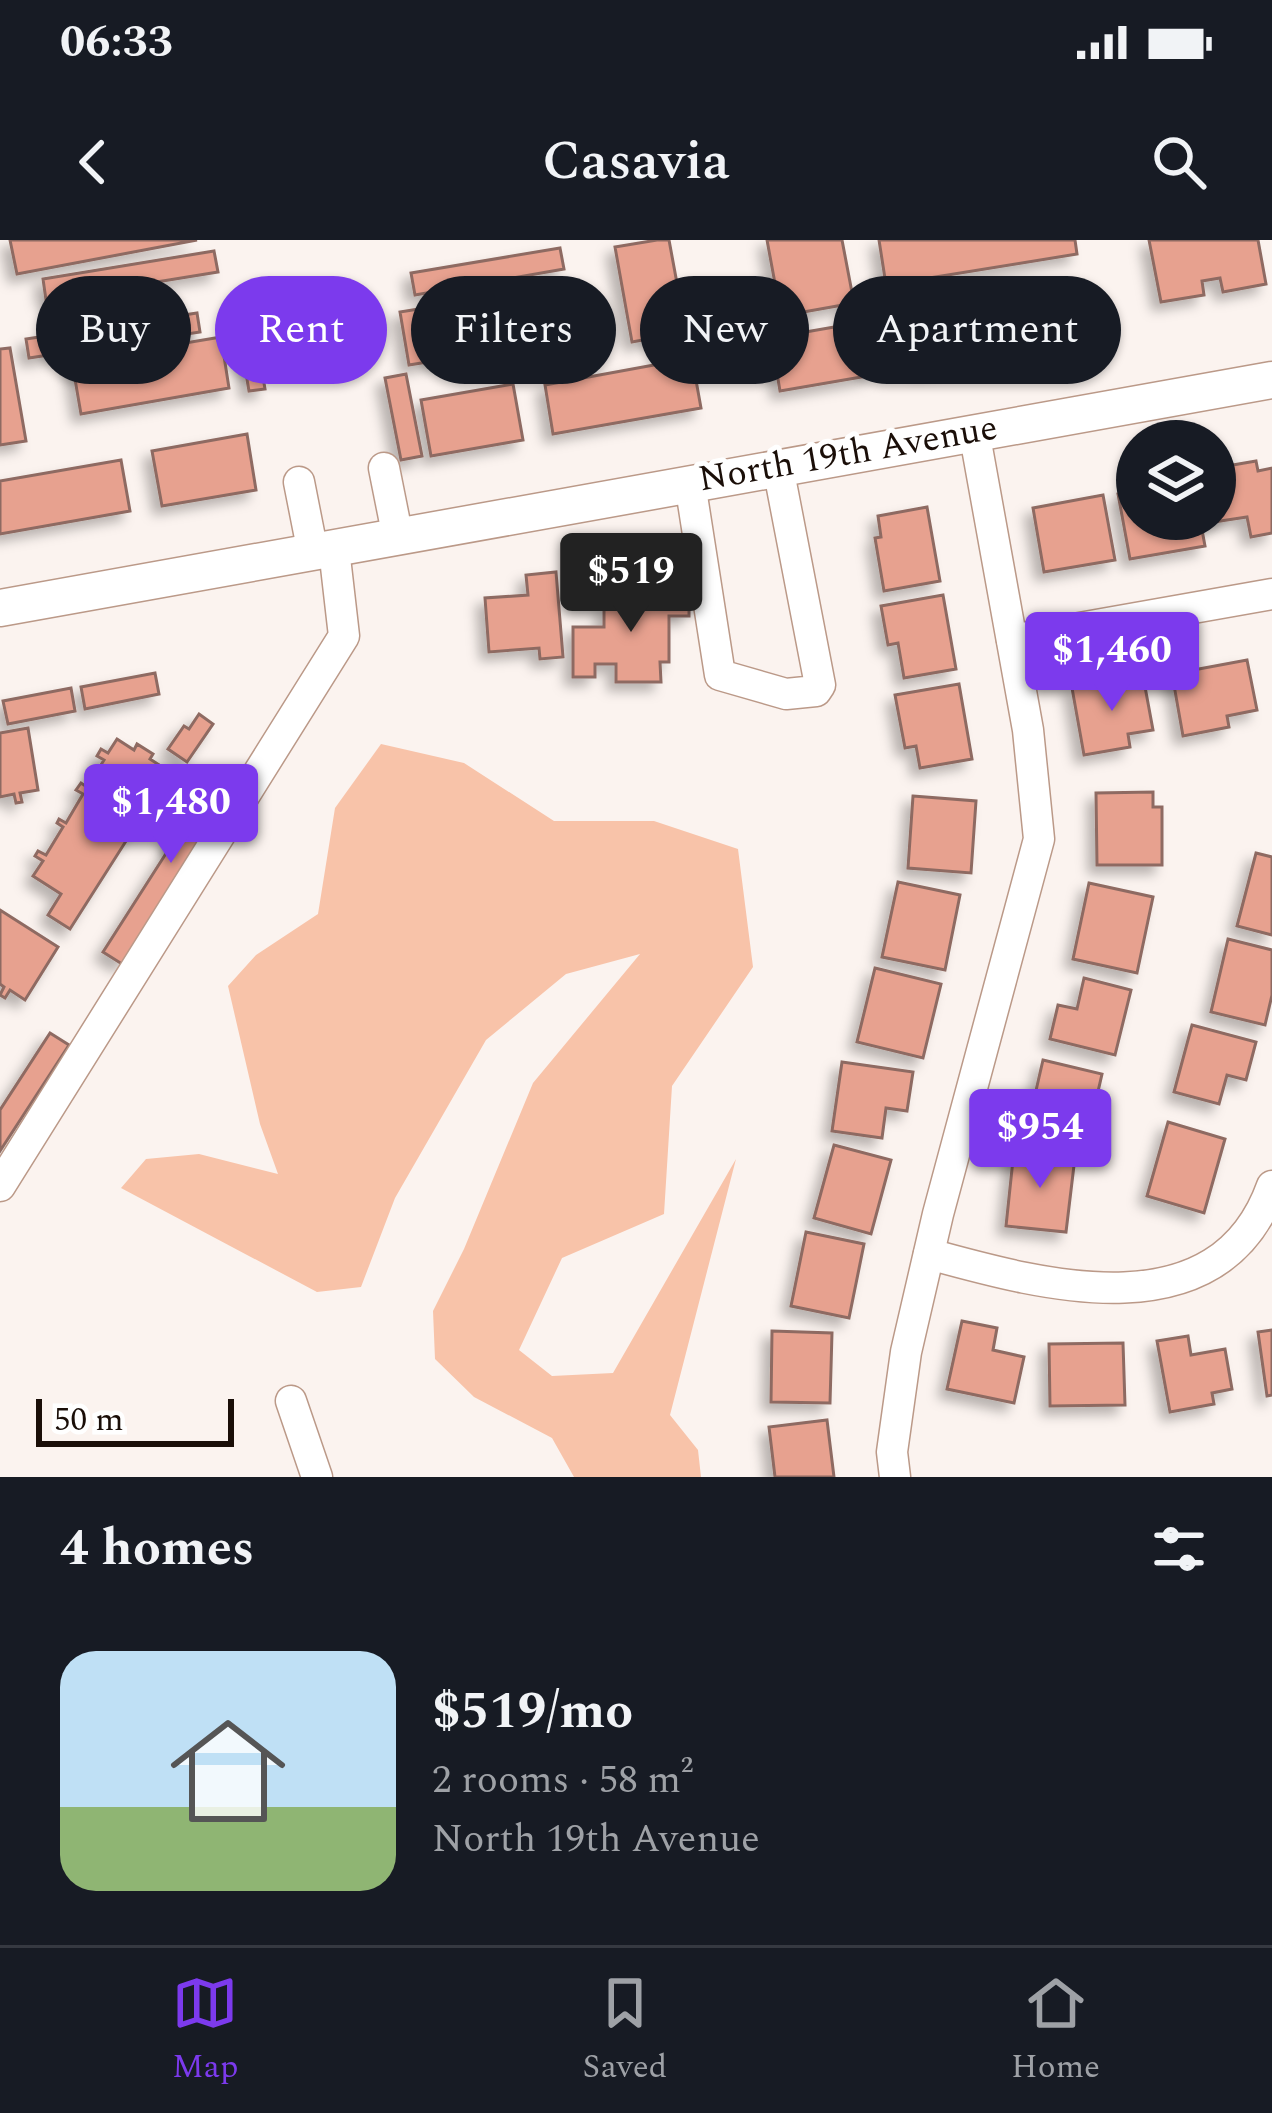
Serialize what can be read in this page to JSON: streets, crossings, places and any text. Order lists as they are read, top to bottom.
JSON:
{
  "streets": {
    "main road": ["North 19th Avenue"]
  },
  "scale_bar": "50 m",
  "page": {
    "status": "06:33",
    "header": "Casavia",
    "chip": [
      "Buy",
      "Rent",
      "Filters",
      "New",
      "Apartment"
    ],
    "price": [
      "$519",
      "$1,460",
      "$1,480",
      "$954"
    ],
    "scale": "50 m",
    "heading": "4 homes",
    "list": [
      {
        "name": "$519/mo",
        "note": "2 rooms · 58 m² · North 19th Avenue"
      }
    ],
    "tabs": ["Map", "Saved", "Home"]
  }
}
